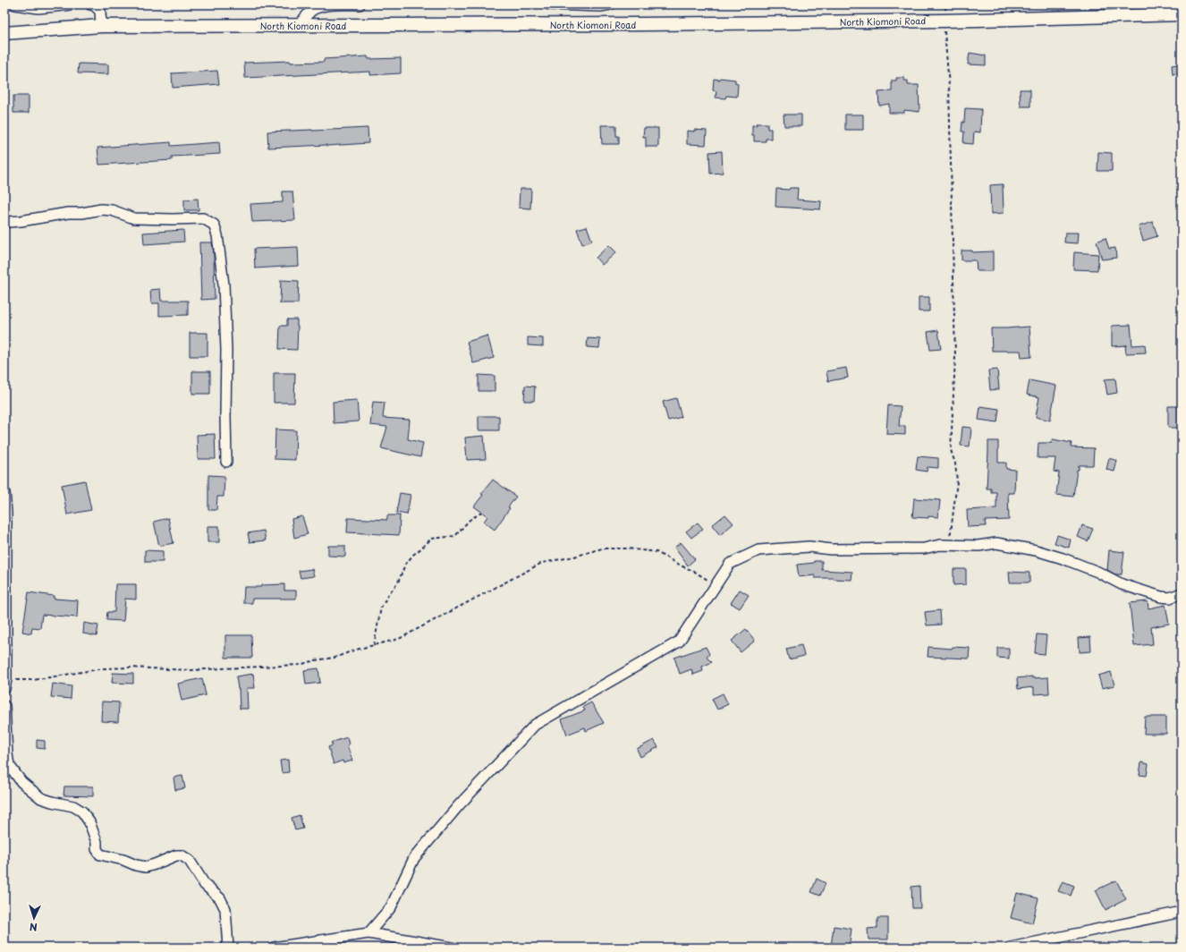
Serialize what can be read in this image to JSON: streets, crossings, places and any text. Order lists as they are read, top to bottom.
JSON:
{
  "streets": {
    "main road": ["North Kiomoni Road"]
  },
  "north": "bottom"
}
